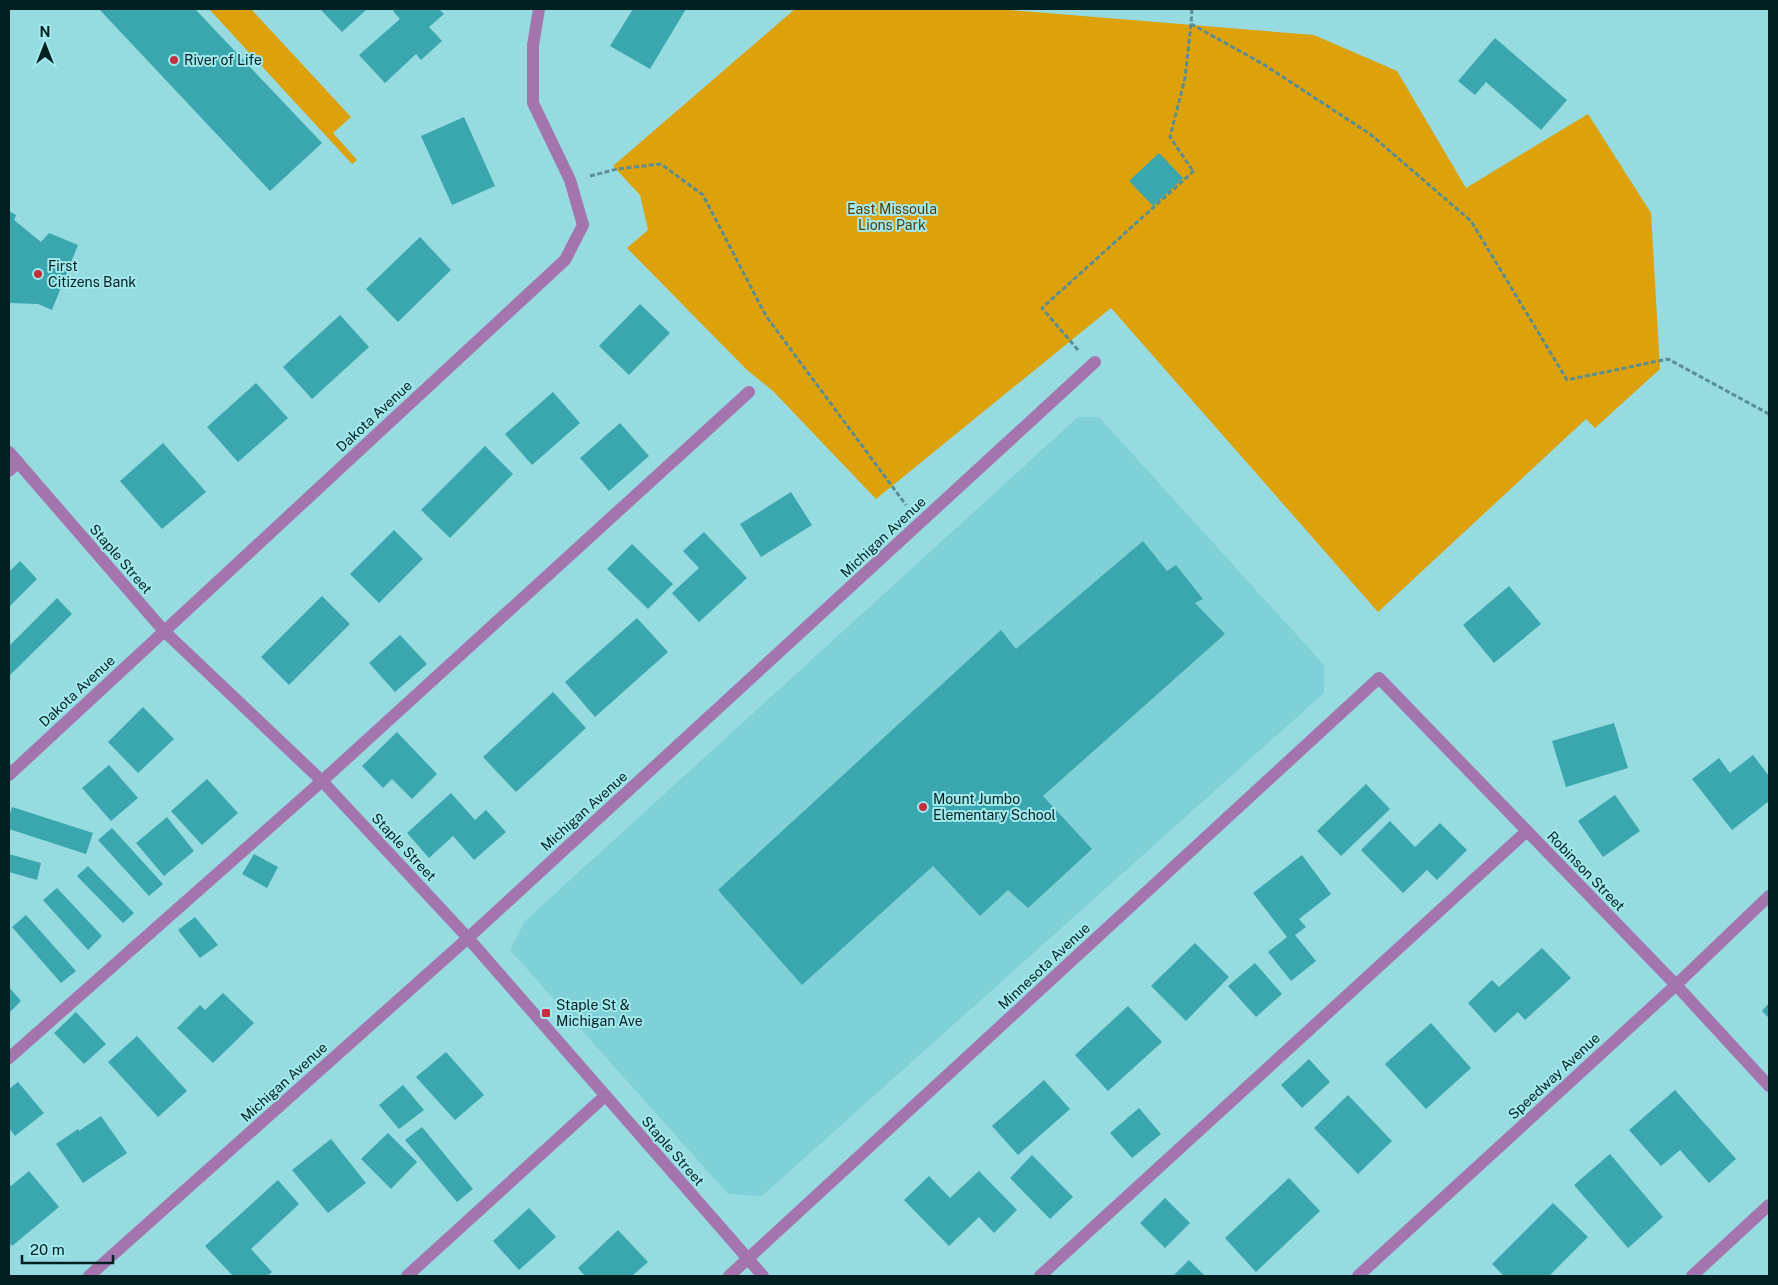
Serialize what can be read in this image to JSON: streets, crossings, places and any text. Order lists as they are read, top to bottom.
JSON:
{
  "streets": {
    "street": [
      "Dakota Avenue",
      "Michigan Avenue",
      "Staple Street",
      "Robinson Street",
      "Minnesota Avenue",
      "Speedway Avenue"
    ]
  },
  "crossings": [
    ["Dakota Avenue", "Staple Street"],
    ["Michigan Avenue", "Staple Street"],
    ["Staple Street", "Minnesota Avenue"],
    ["Robinson Street", "Minnesota Avenue"],
    ["Robinson Street", "Speedway Avenue"]
  ],
  "parks": ["East Missoula Lions Park"],
  "places": {
    "other": ["River of Life", "First Citizens Bank", "Mount Jumbo Elementary School"],
    "transit": ["Staple St & Michigan Ave"]
  },
  "scale_bar": "20 m",
  "north": "top"
}
